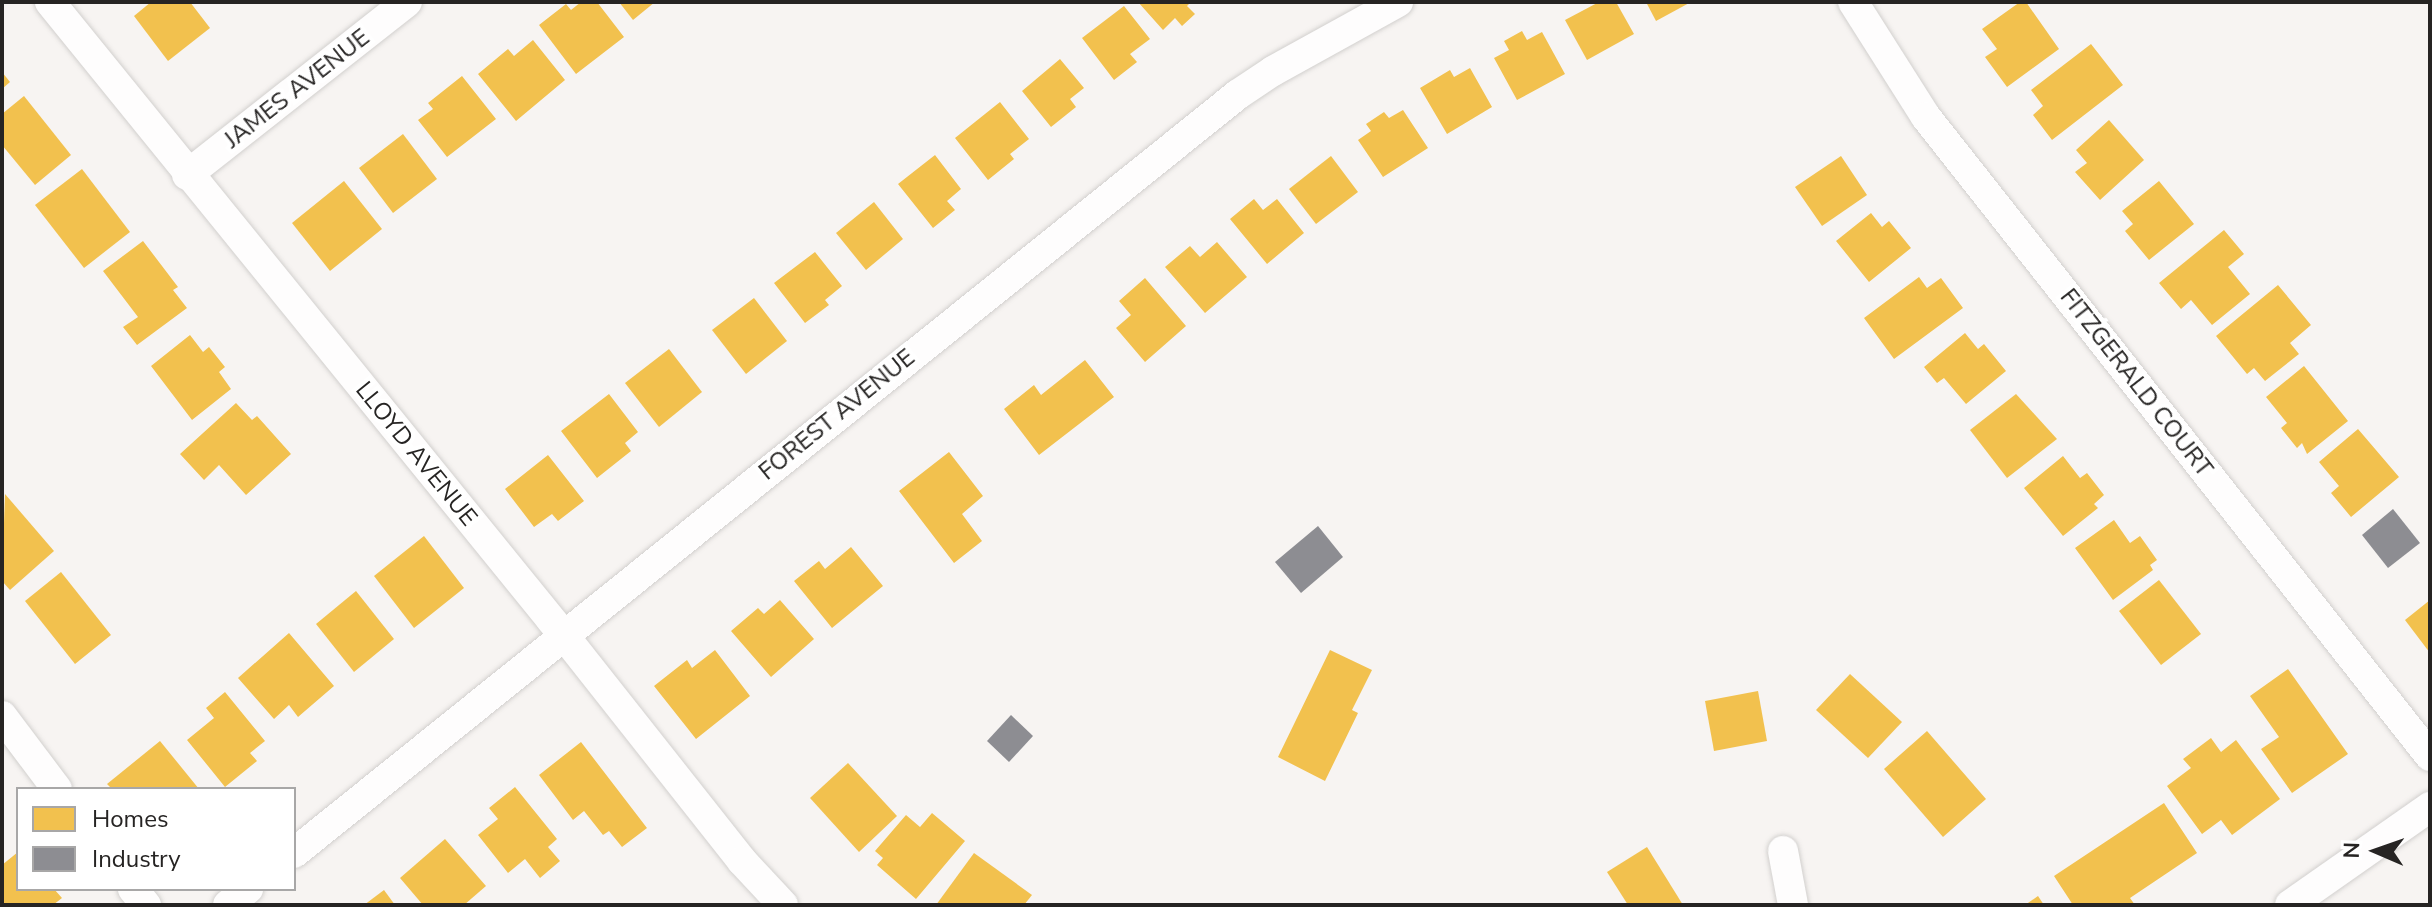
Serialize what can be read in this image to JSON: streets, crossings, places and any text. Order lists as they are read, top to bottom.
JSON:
{
  "streets": {
    "street": [
      "JAMES AVENUE",
      "FITZGERALD COURT",
      "FOREST AVENUE",
      "LLOYD AVENUE"
    ]
  },
  "crossings": [
    ["JAMES AVENUE", "LLOYD AVENUE"],
    ["FOREST AVENUE", "LLOYD AVENUE"]
  ],
  "legend": ["Homes", "Industry"],
  "north": "left"
}
